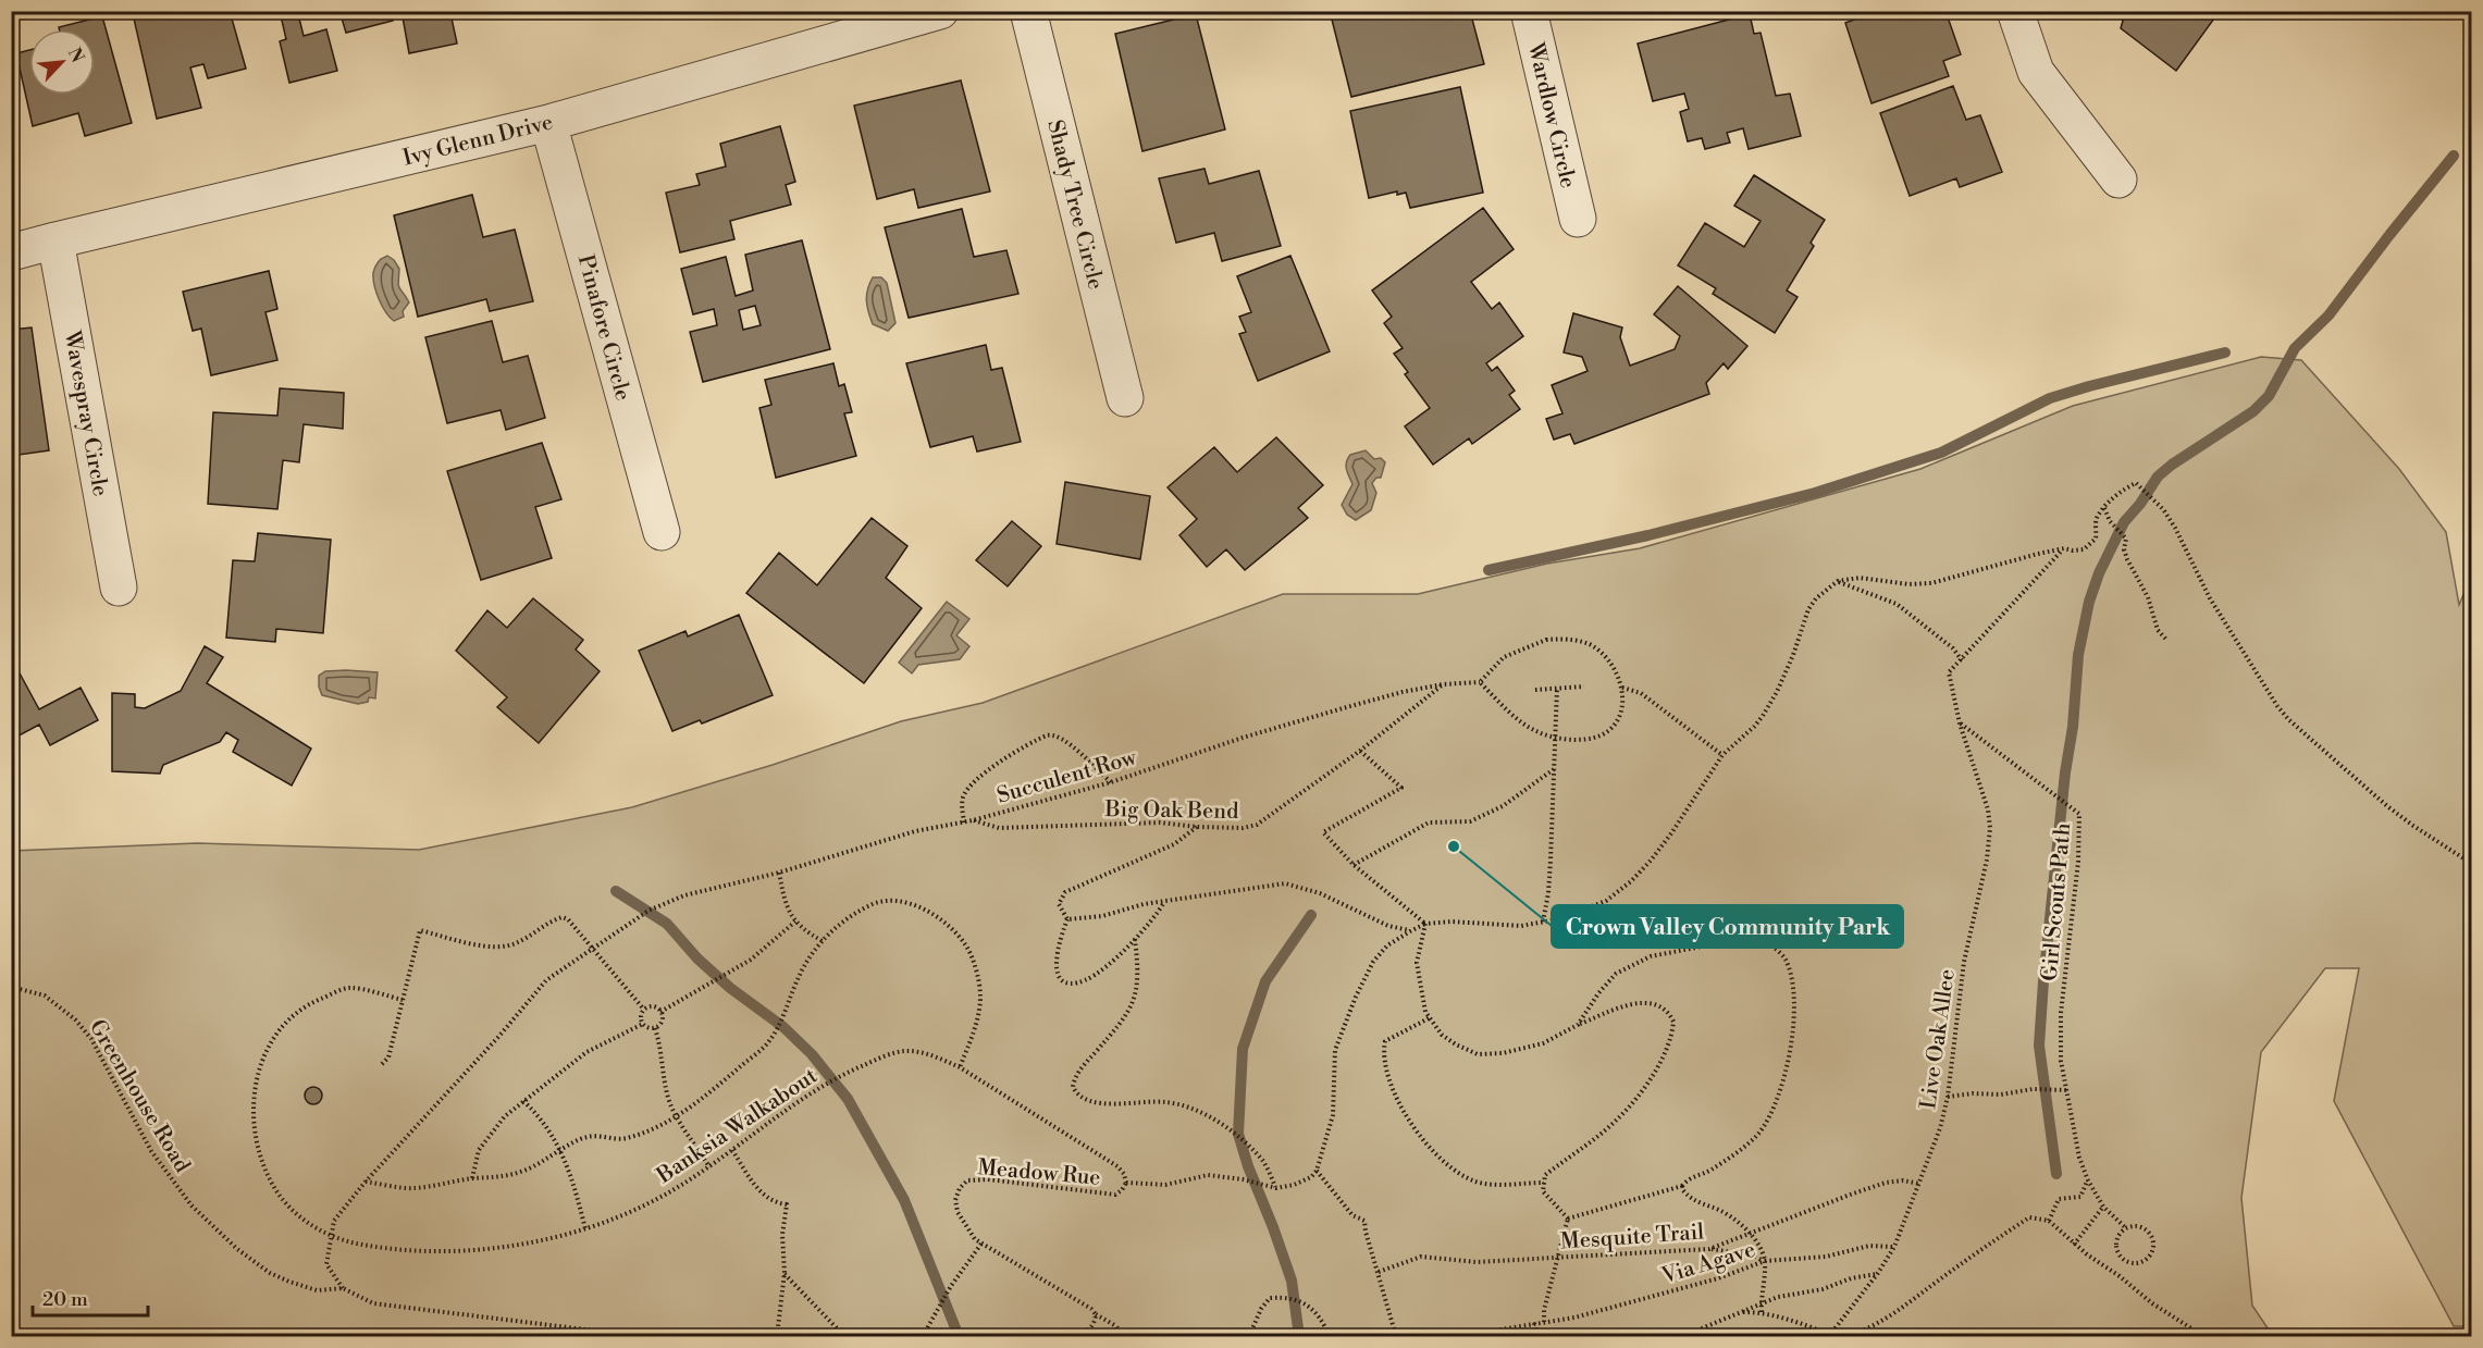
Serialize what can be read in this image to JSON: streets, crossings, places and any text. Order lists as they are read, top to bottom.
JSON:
{
  "streets": {
    "street": [
      "Wardlow Circle",
      "Ivy Glenn Drive",
      "Shady Tree Circle",
      "Pinafore Circle",
      "Wavespray Circle"
    ],
    "path": [
      "Succulent Row",
      "Big Oak Bend",
      "Girl Scouts Path",
      "Live Oak Allee",
      "Greenhouse Road",
      "Banksia Walkabout",
      "Meadow Rue",
      "Mesquite Trail",
      "Via Agave"
    ]
  },
  "crossings": [
    ["Ivy Glenn Drive", "Pinafore Circle"],
    ["Ivy Glenn Drive", "Wavespray Circle"],
    ["Succulent Row", "Big Oak Bend"],
    ["Succulent Row", "Banksia Walkabout"],
    ["Girl Scouts Path", "Live Oak Allee"],
    ["Live Oak Allee", "Mesquite Trail"],
    ["Live Oak Allee", "Via Agave"],
    ["Banksia Walkabout", "Meadow Rue"]
  ],
  "places": ["Crown Valley Community Park"],
  "scale_bar": "20 m",
  "north": "top right"
}
